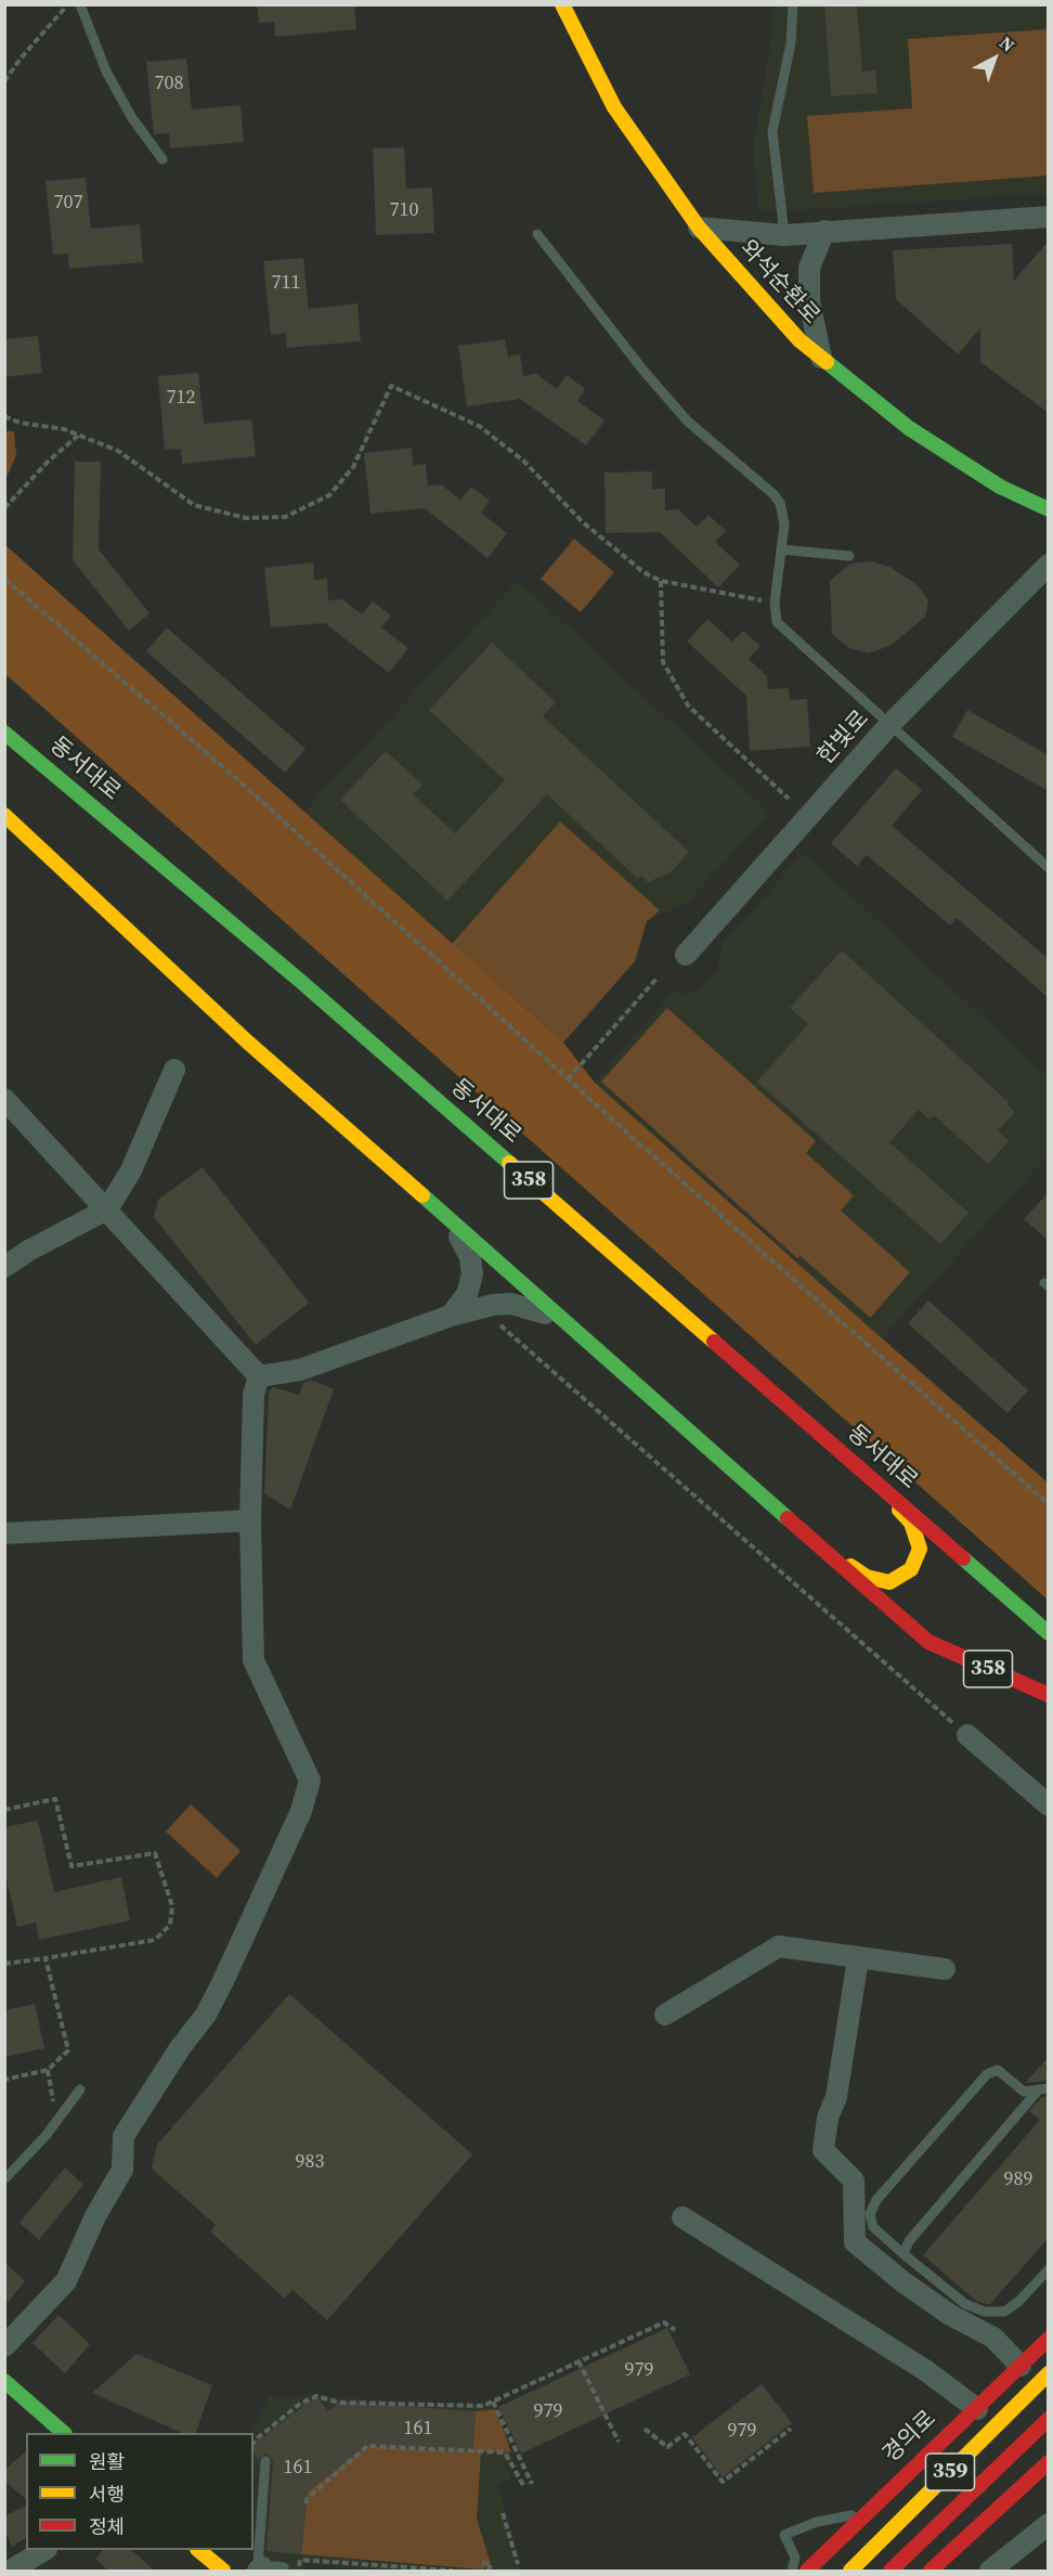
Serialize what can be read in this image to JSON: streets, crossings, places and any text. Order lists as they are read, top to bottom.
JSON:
{
  "streets": {
    "main road": [
      "와석순환로",
      "동서대로",
      "358",
      "경의로",
      "359"
    ],
    "street": ["한빛로"]
  },
  "house_numbers": [
    "708",
    "707",
    "710",
    "711",
    "712",
    "983",
    "989",
    "979",
    "979",
    "161",
    "979",
    "161"
  ],
  "legend": ["원활", "서행", "정체"],
  "north": "top right"
}
